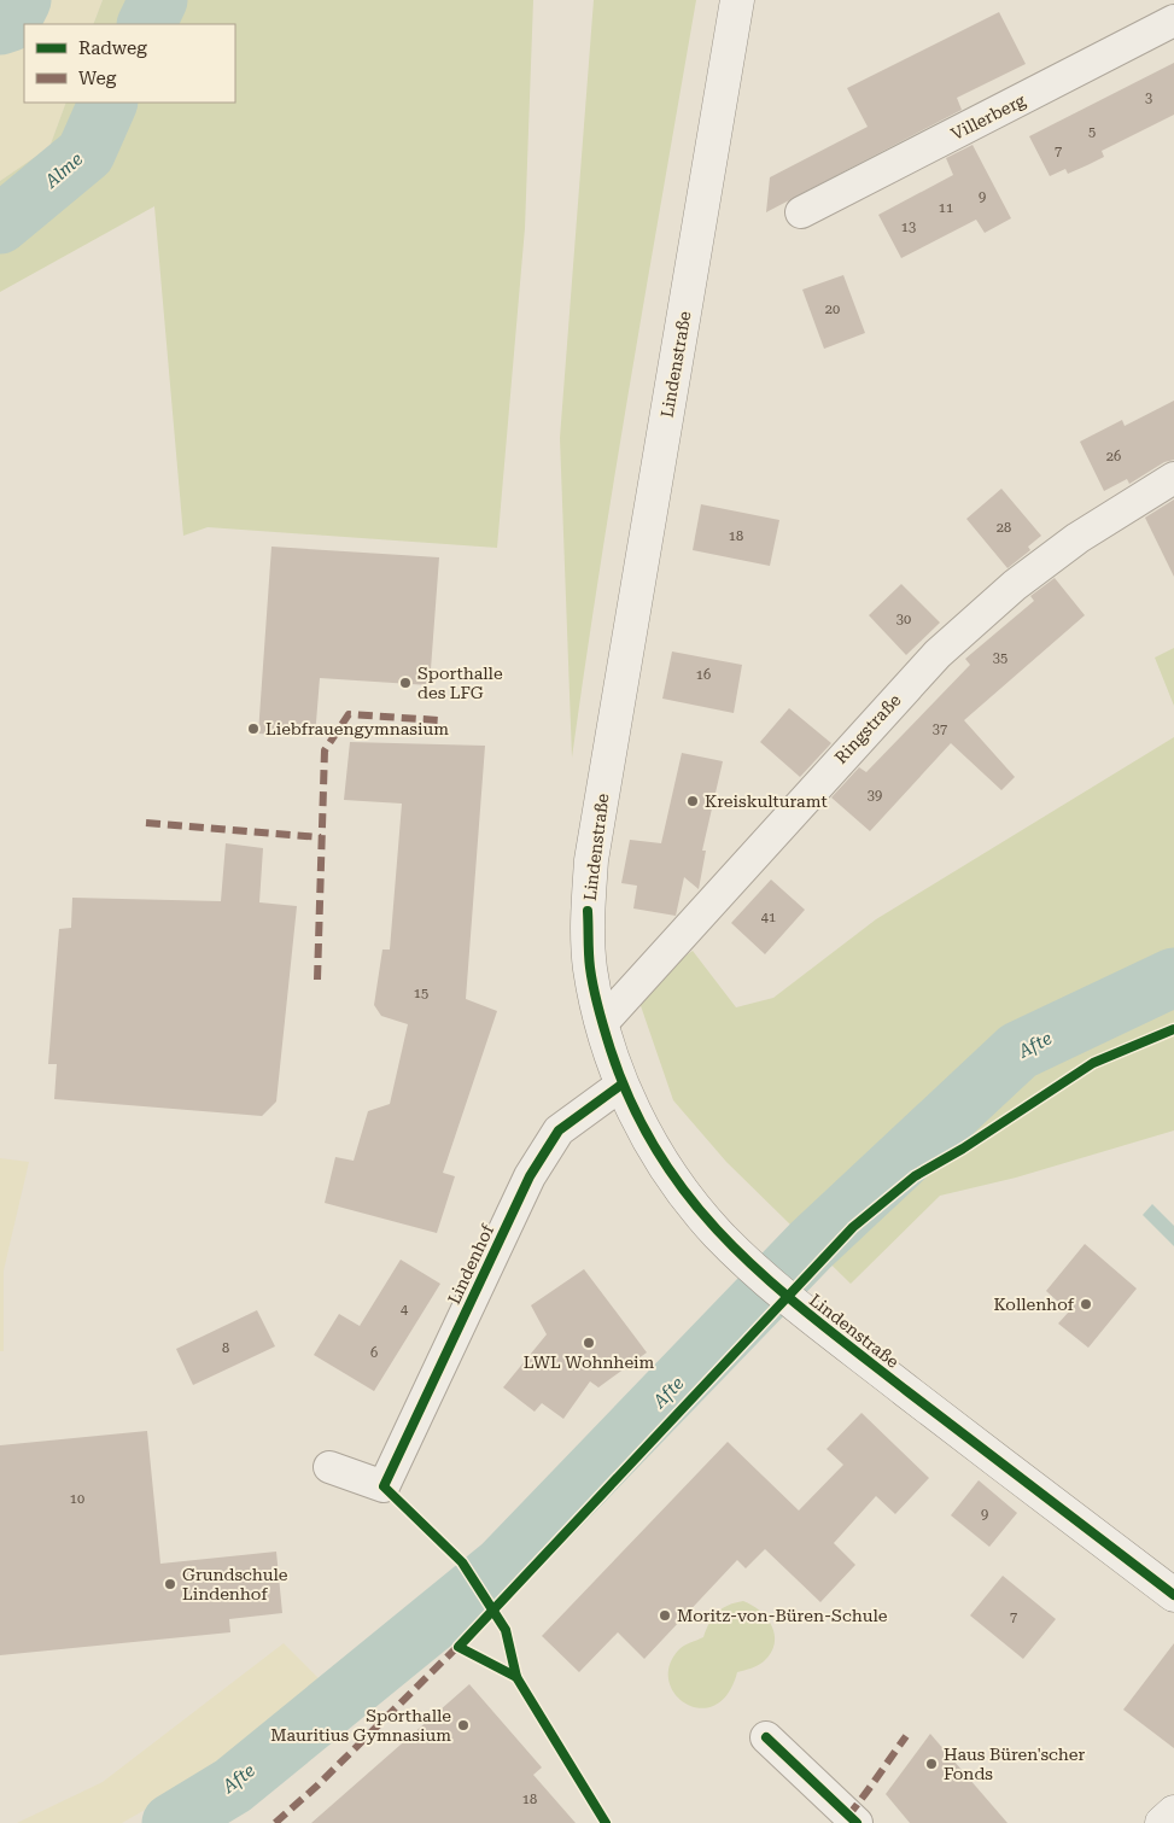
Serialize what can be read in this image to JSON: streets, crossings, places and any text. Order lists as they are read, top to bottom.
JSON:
{
  "streets": {
    "main road": ["Lindenstraße"],
    "street": ["Villerberg", "Ringstraße", "Lindenhof"]
  },
  "crossings": [
    ["Lindenstraße", "Ringstraße"],
    ["Lindenstraße", "Lindenhof"]
  ],
  "water": ["Alme", "Afte"],
  "places": [
    "Sporthalle des LFG",
    "Liebfrauengymnasium",
    "Kreiskulturamt",
    "Kollenhof",
    "LWL Wohnheim",
    "Grundschule Lindenhof",
    "Moritz-von-Büren-Schule",
    "Sporthalle Mauritius Gymnasium",
    "Haus Büren'scher Fonds"
  ],
  "house_numbers": [
    "3",
    "5",
    "7",
    "9",
    "11",
    "13",
    "20",
    "26",
    "28",
    "18",
    "30",
    "35",
    "16",
    "37",
    "39",
    "41",
    "15",
    "4",
    "8",
    "6",
    "10",
    "9",
    "7",
    "18"
  ],
  "legend": ["Radweg", "Weg"]
}
